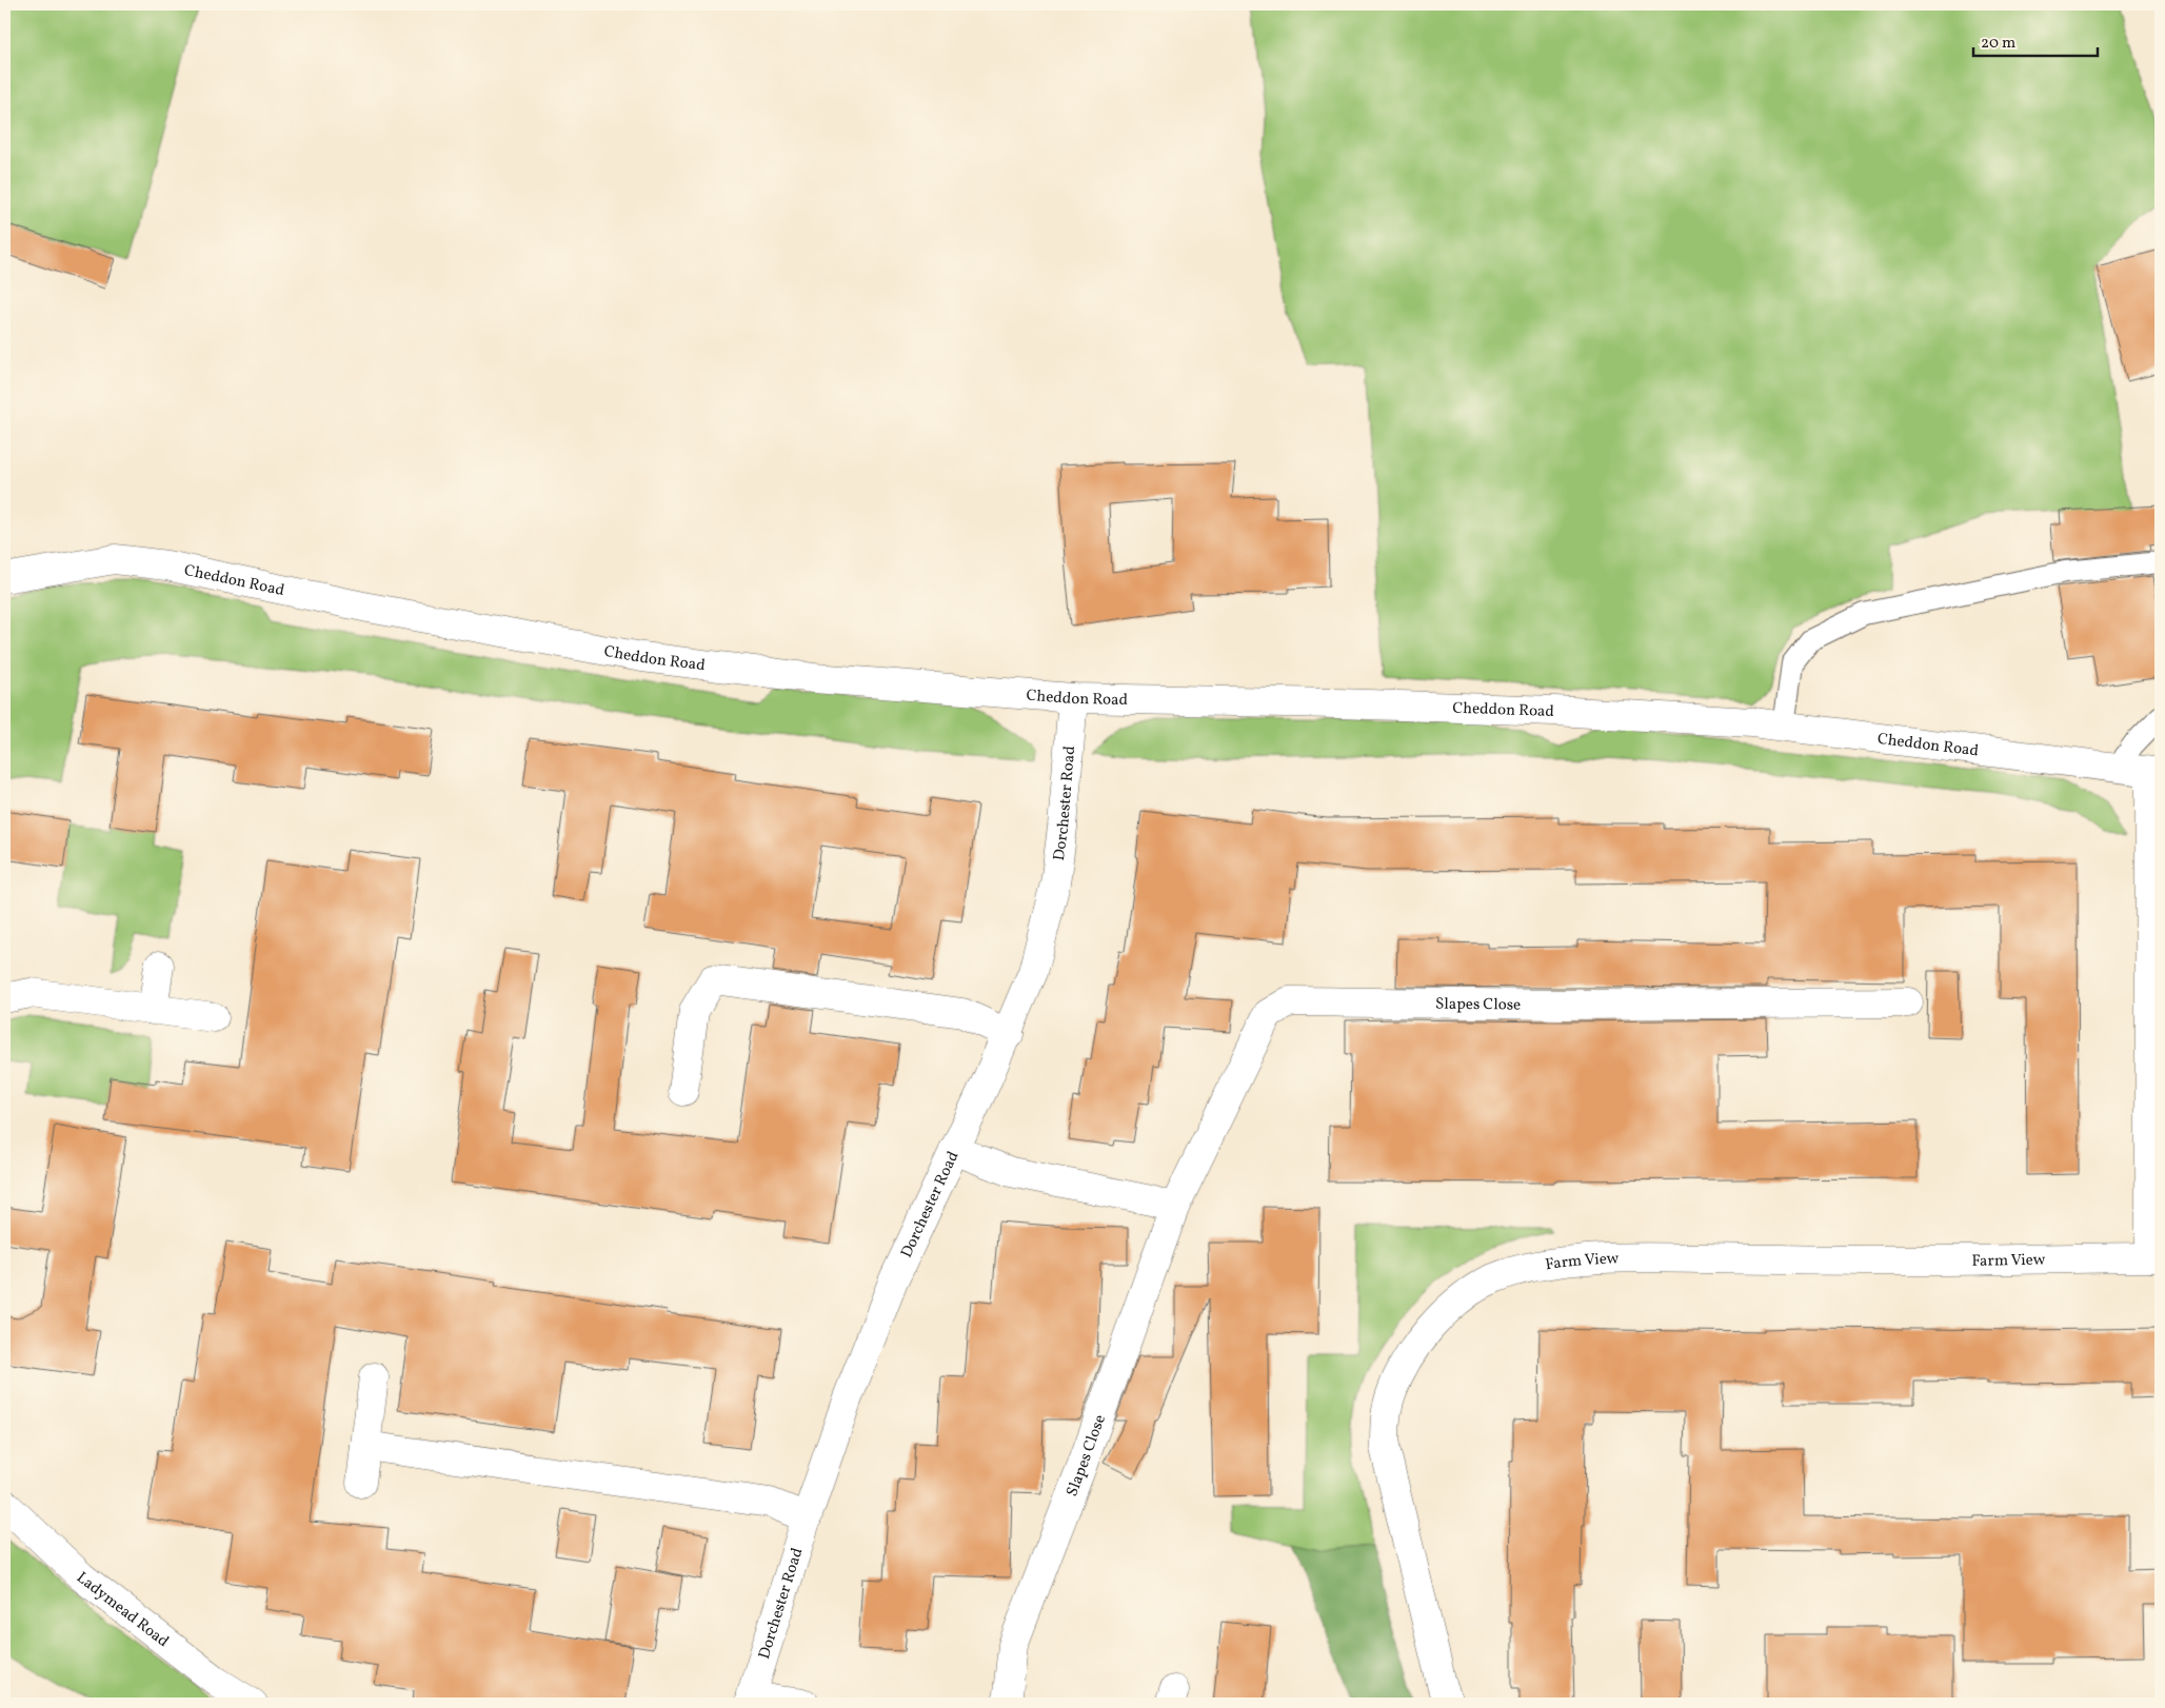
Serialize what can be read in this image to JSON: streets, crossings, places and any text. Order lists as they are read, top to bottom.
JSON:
{
  "streets": {
    "street": [
      "Cheddon Road",
      "Dorchester Road",
      "Slapes Close",
      "Farm View",
      "Ladymead Road"
    ]
  },
  "crossings": [
    ["Cheddon Road", "Dorchester Road"],
    ["Cheddon Road", "Farm View"]
  ],
  "scale_bar": "20 m"
}
